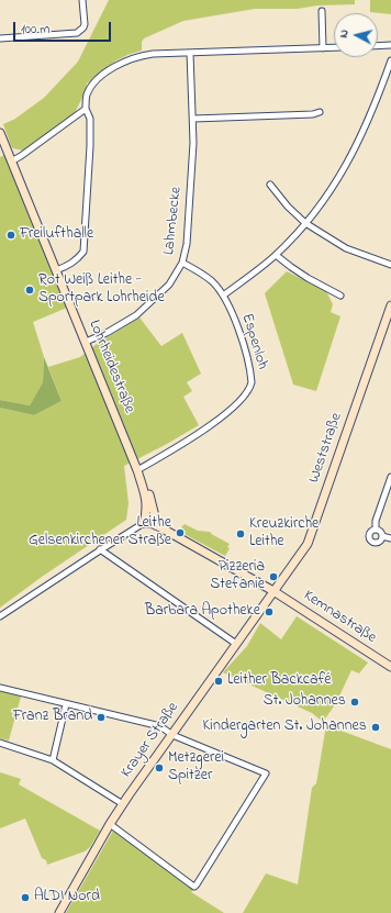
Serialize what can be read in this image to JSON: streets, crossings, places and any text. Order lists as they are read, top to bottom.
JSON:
{
  "streets": {
    "street": [
      "Lahmbecke",
      "Espenloh",
      "Lohrheidestraße",
      "Weststraße",
      "Kemnastraße",
      "Krayer Straße"
    ]
  },
  "crossings": [
    ["Lahmbecke", "Espenloh"],
    ["Lahmbecke", "Lohrheidestraße"],
    ["Espenloh", "Lohrheidestraße"],
    ["Lohrheidestraße", "Kemnastraße"],
    ["Weststraße", "Kemnastraße"],
    ["Weststraße", "Krayer Straße"],
    ["Kemnastraße", "Krayer Straße"]
  ],
  "places": [
    "Freilufthalle",
    "Rot Weiß Leithe - Sportpark Lohrheide",
    "Leithe Gelsenkirchener Straße",
    "Kreuzkirche Leithe",
    "Pizzeria Stefanie",
    "Barbara Apotheke",
    "Leither Backcafé",
    "St. Johannes",
    "Franz Brand",
    "Kindergarten St. Johannes",
    "Metzgerei Spitzer",
    "ALDI Nord"
  ],
  "scale_bar": "100 m",
  "north": "left"
}
